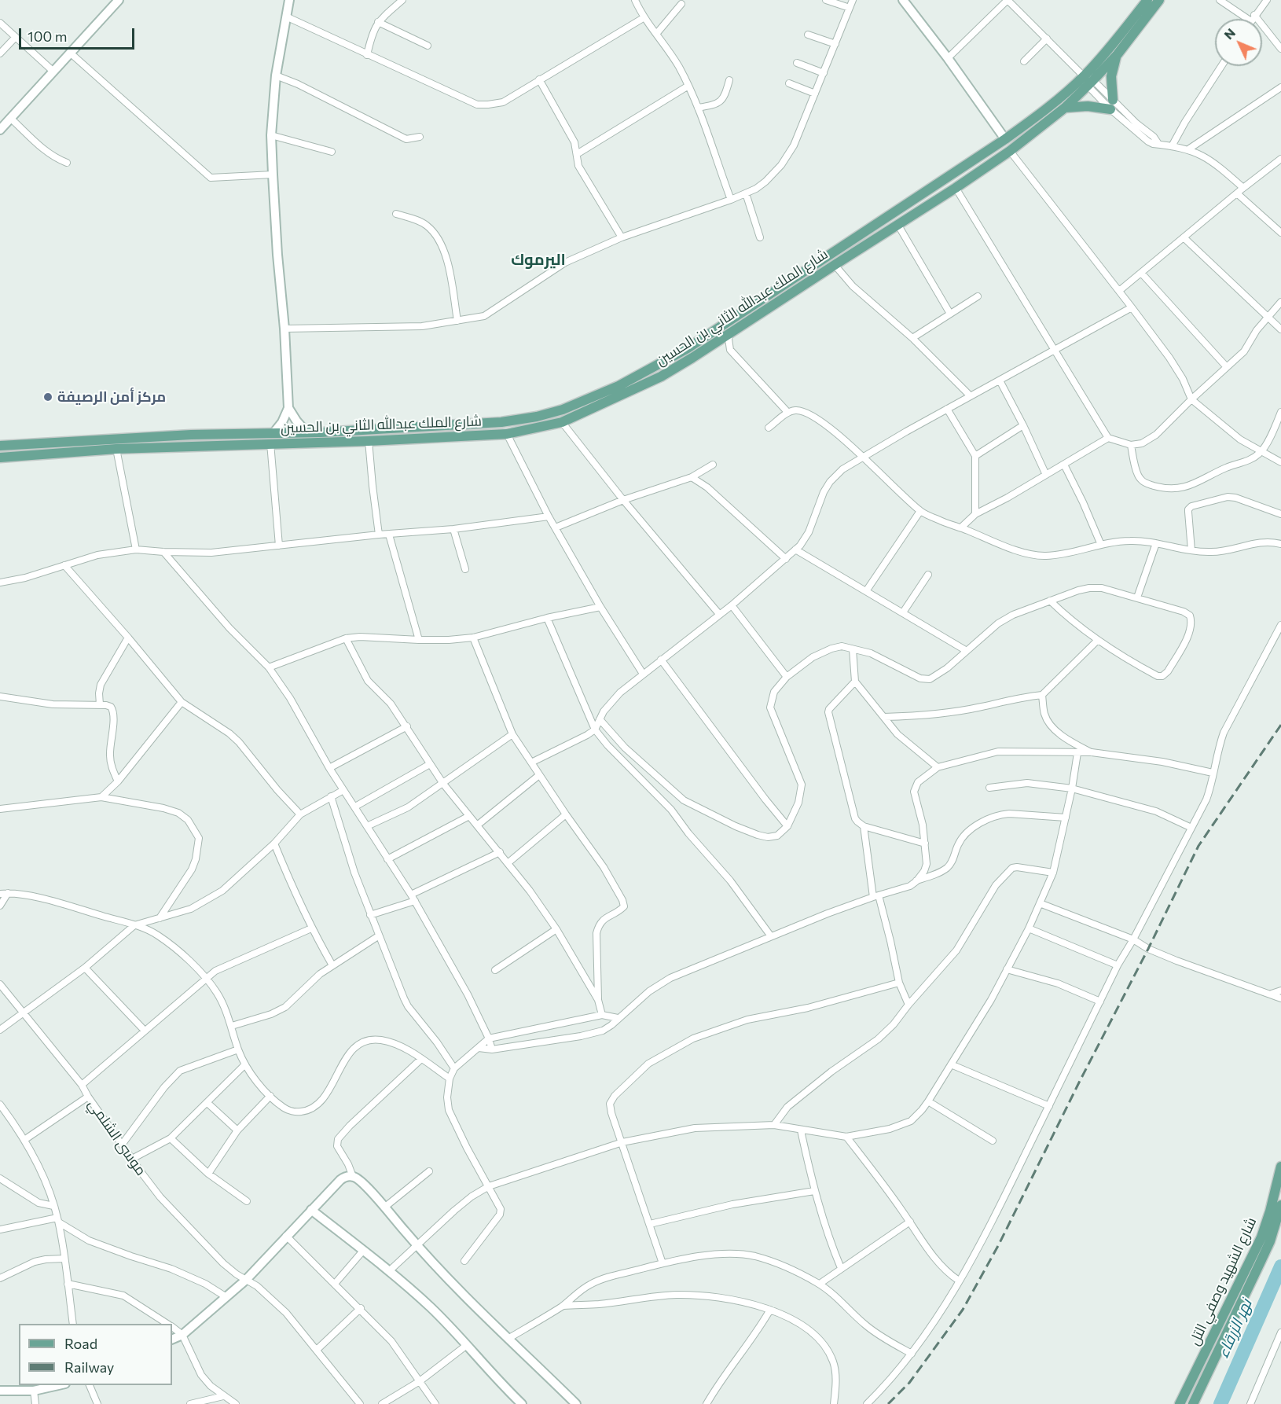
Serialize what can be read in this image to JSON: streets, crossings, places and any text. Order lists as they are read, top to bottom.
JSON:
{
  "streets": {
    "main road": ["شارع الملك عبدالله الثاني بن الحسين", "شارع الشهيد وصفي التل"],
    "street": ["موسى الشلمي"]
  },
  "districts": ["اليرموك"],
  "water": ["نهر الزرقاء"],
  "places": ["مركز أمن الرصيفة"],
  "legend": ["Road", "Railway"],
  "scale_bar": "100 m",
  "north": "top left"
}
